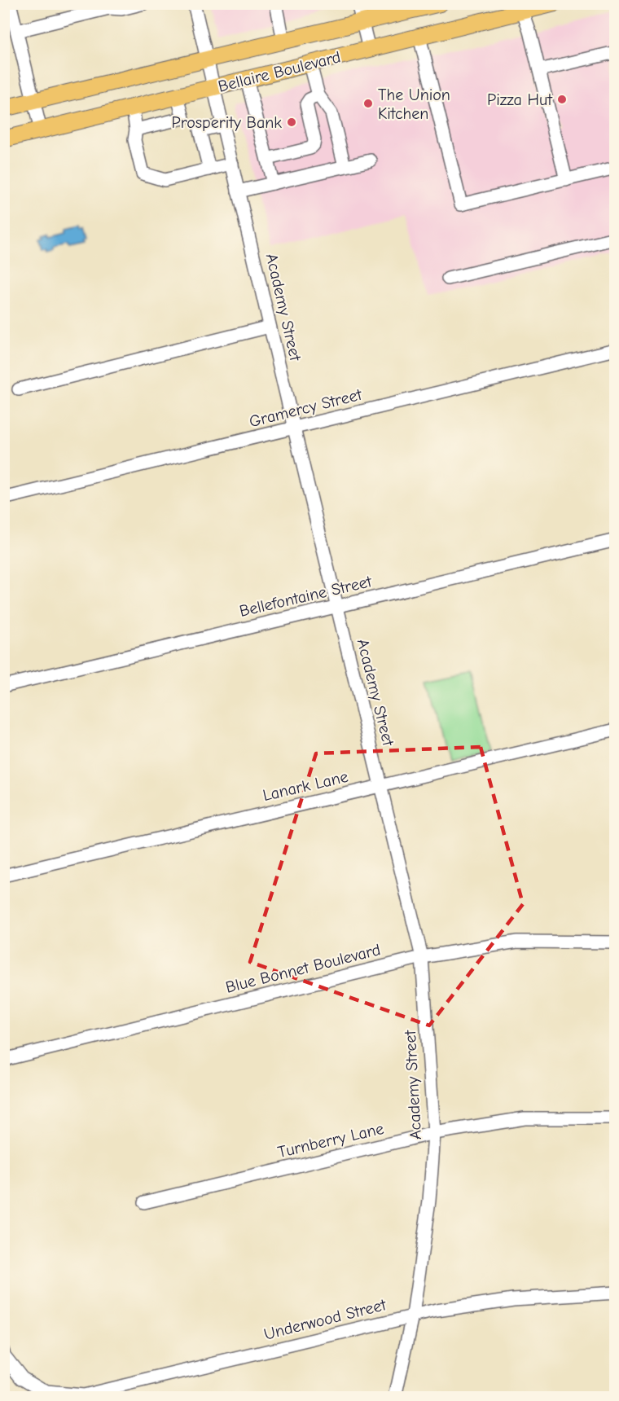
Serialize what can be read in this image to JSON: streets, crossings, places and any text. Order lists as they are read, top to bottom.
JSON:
{
  "streets": {
    "main road": ["Bellaire Boulevard"],
    "street": [
      "Academy Street",
      "Gramercy Street",
      "Bellefontaine Street",
      "Lanark Lane",
      "Blue Bonnet Boulevard",
      "Turnberry Lane",
      "Underwood Street"
    ]
  },
  "crossings": [
    ["Bellaire Boulevard", "Academy Street"],
    ["Academy Street", "Gramercy Street"],
    ["Academy Street", "Bellefontaine Street"],
    ["Academy Street", "Lanark Lane"],
    ["Academy Street", "Blue Bonnet Boulevard"],
    ["Academy Street", "Turnberry Lane"],
    ["Academy Street", "Underwood Street"]
  ],
  "places": ["Pizza Hut", "The Union Kitchen", "Prosperity Bank"]
}
